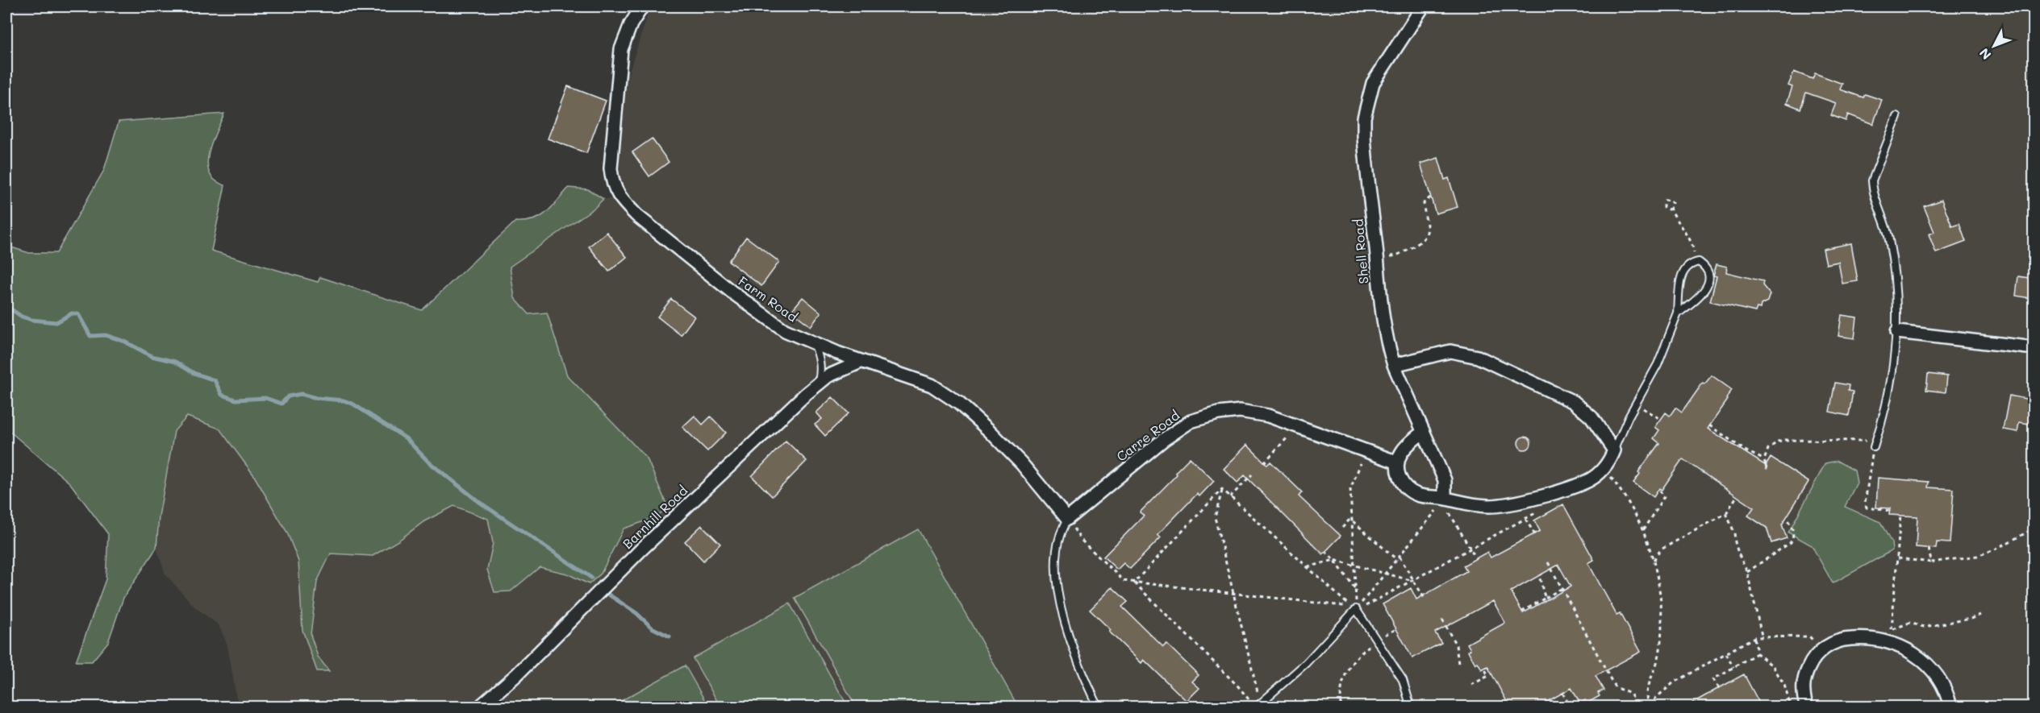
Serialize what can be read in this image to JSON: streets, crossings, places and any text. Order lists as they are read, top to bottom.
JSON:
{
  "streets": {
    "street": [
      "Shell Road",
      "Farm Road",
      "Carre Road",
      "Barnhill Road"
    ]
  },
  "crossings": [
    ["Farm Road", "Carre Road"],
    ["Farm Road", "Barnhill Road"]
  ],
  "north": "bottom left"
}
